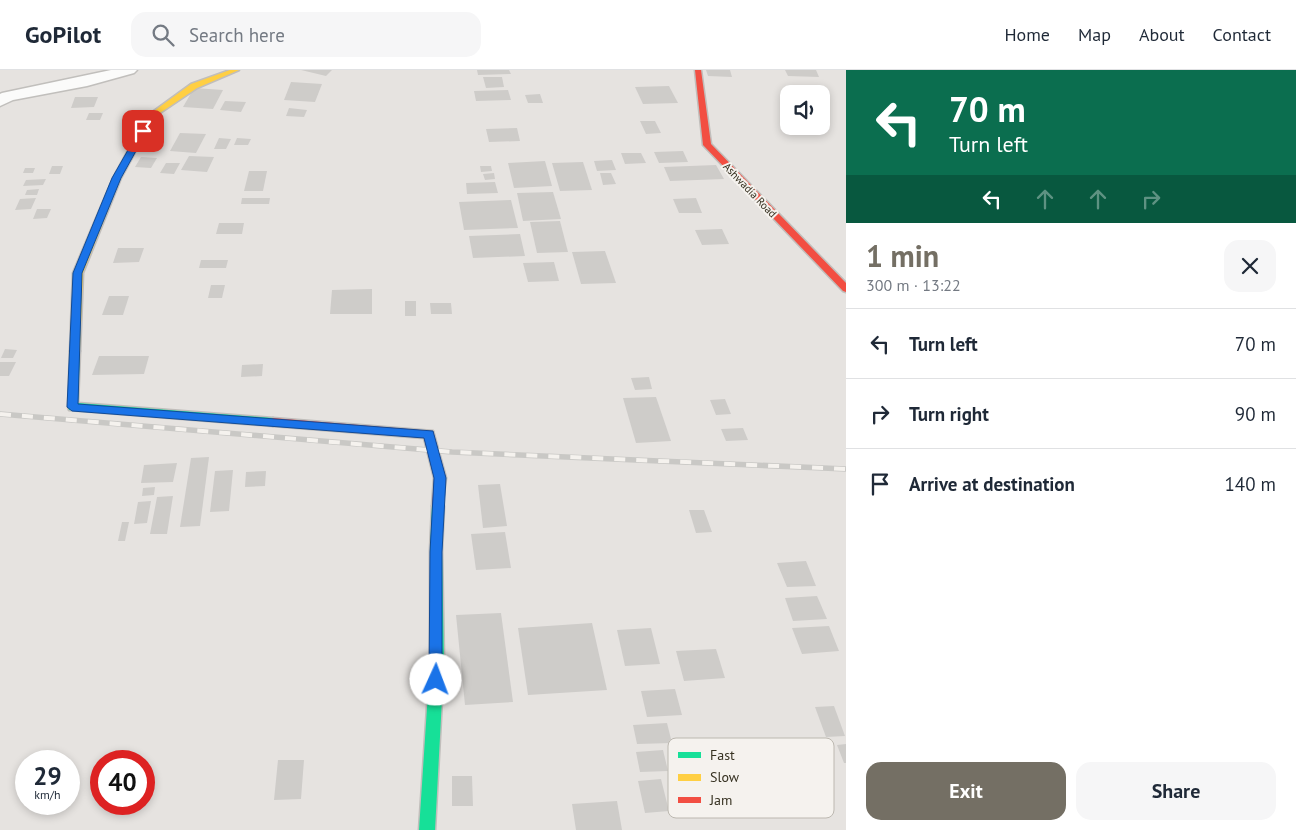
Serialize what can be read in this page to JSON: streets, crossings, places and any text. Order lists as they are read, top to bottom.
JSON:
{
  "streets": {
    "street": ["Ashwadia Road"]
  },
  "legend": ["Fast", "Slow", "Jam"],
  "page": {
    "header": "GoPilot",
    "search": "Search here",
    "nav": [
      "Home",
      "Map",
      "About",
      "Contact"
    ],
    "turn": ["70 m", "Turn left"],
    "heading": ["1 min", "300 m · 13:22"],
    "list": [
      {
        "name": "Turn left",
        "value": "70 m"
      },
      {
        "name": "Turn right",
        "value": "90 m"
      },
      {
        "name": "Arrive at destination",
        "value": "140 m"
      }
    ],
    "speed": "29 km/h",
    "limit": "40",
    "buttons": ["Exit", "Share"]
  }
}
